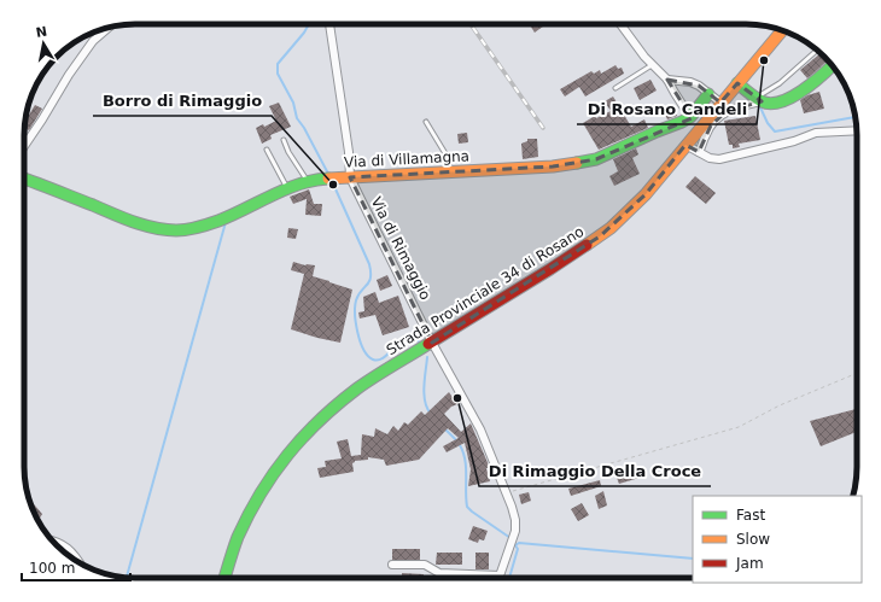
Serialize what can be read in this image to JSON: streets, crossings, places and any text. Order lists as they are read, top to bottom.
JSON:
{
  "streets": {
    "street": ["Via di Villamagna", "Via di Rimaggio", "Strada Provinciale 34 di Rosano"]
  },
  "crossings": [
    ["Via di Villamagna", "Via di Rimaggio"],
    ["Via di Rimaggio", "Strada Provinciale 34 di Rosano"]
  ],
  "places": ["Di Rosano Candeli", "Borro di Rimaggio", "Di Rimaggio Della Croce"],
  "legend": ["Fast", "Slow", "Jam"],
  "scale_bar": "100 m",
  "north": "top"
}
